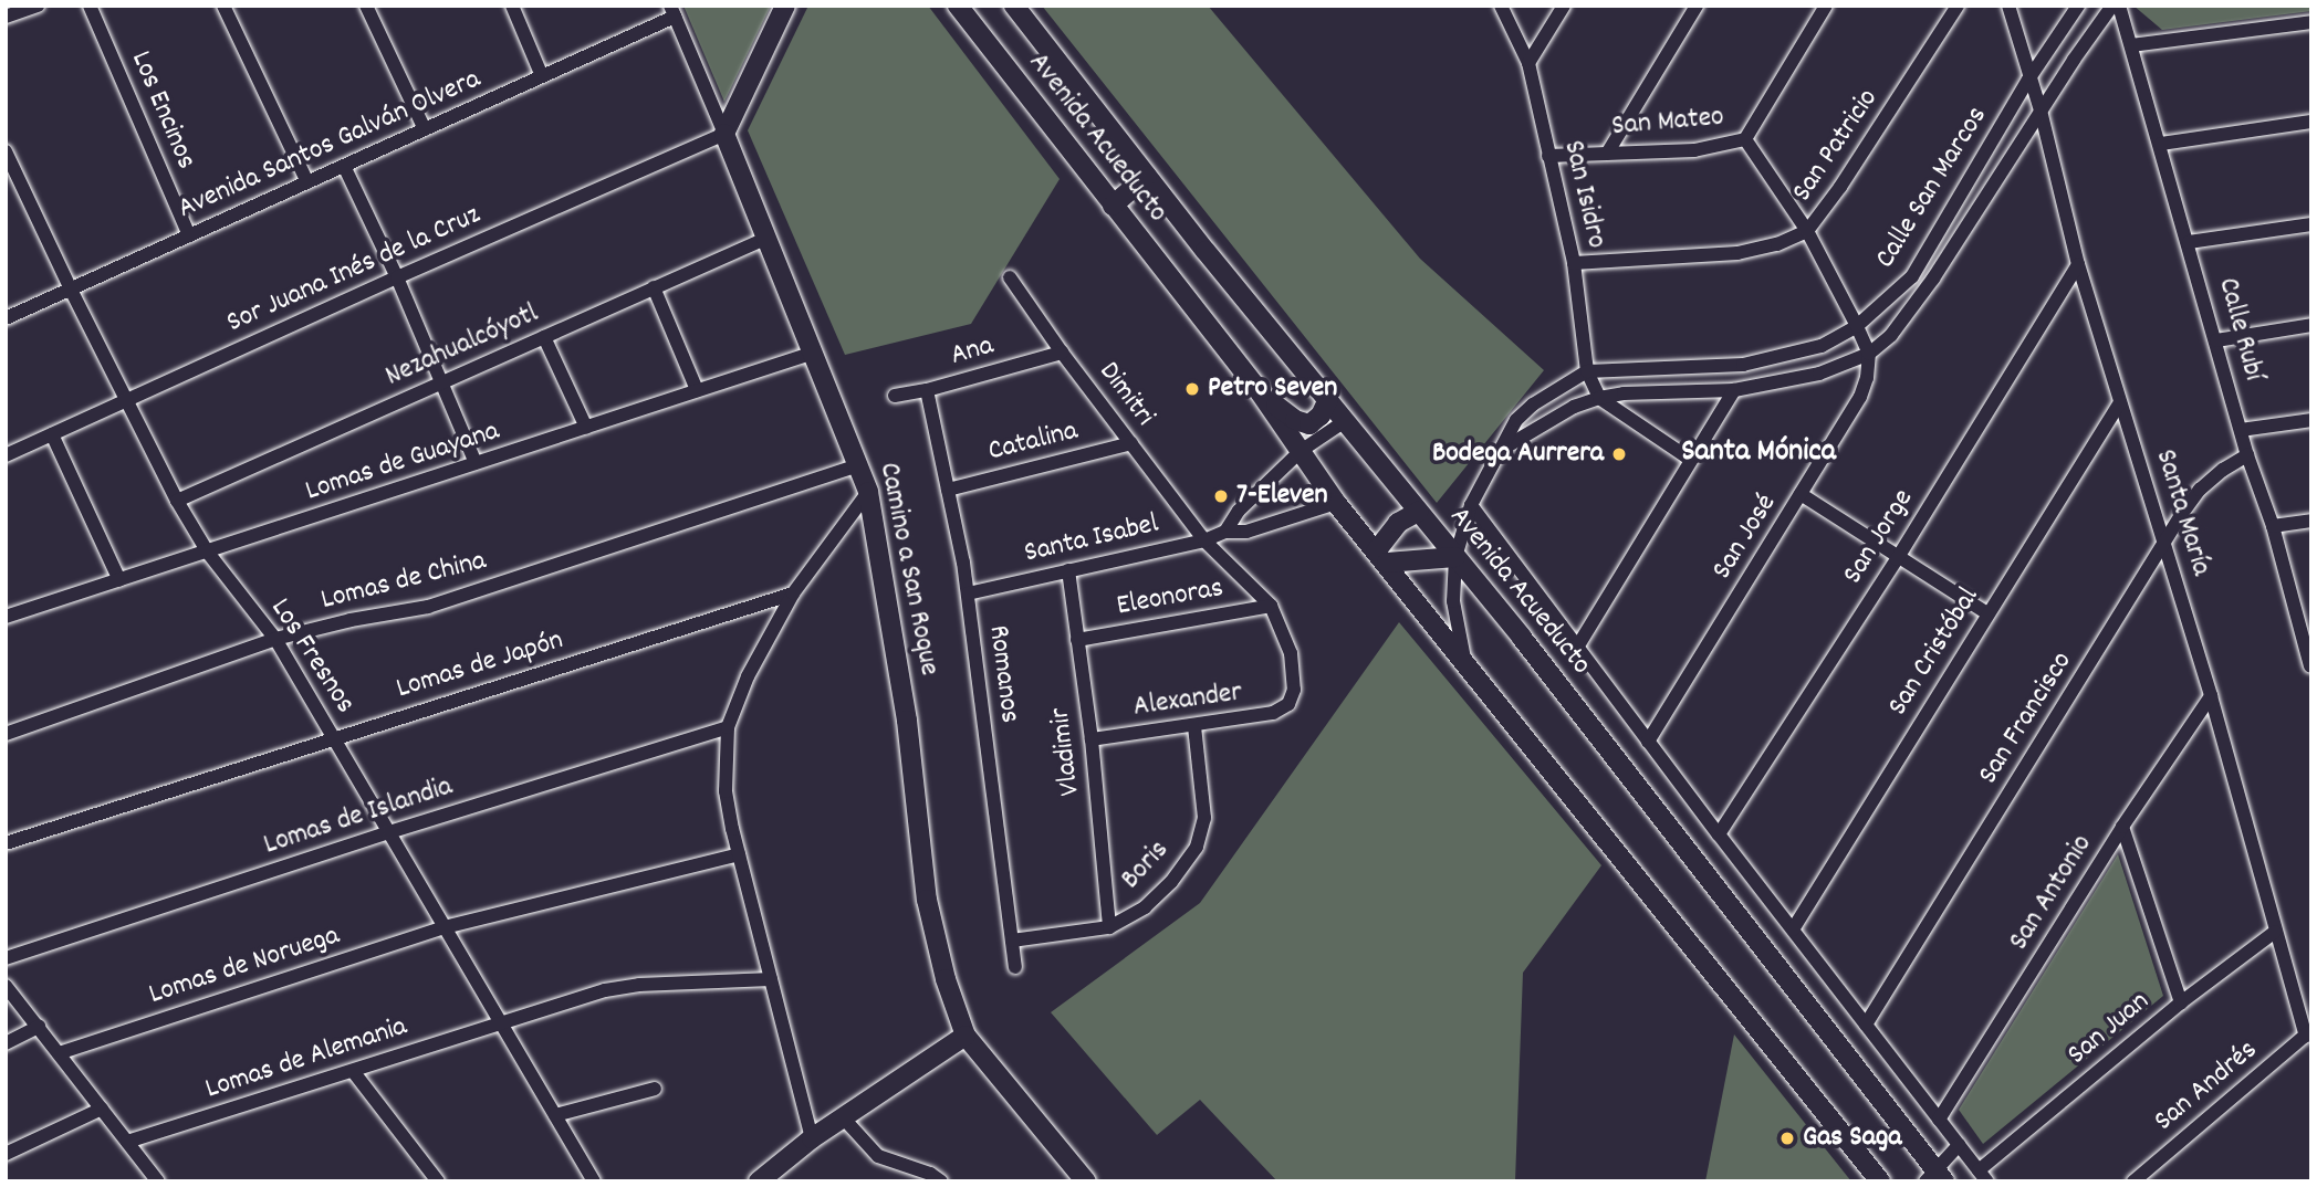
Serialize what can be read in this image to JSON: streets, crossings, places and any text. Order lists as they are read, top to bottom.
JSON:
{
  "streets": {
    "street": [
      "Los Encinos",
      "San Mateo",
      "Avenida Acueducto",
      "Avenida Santos Galván Olvera",
      "San Patricio",
      "Calle San Marcos",
      "San Isidro",
      "Sor Juana Inés de la Cruz",
      "Calle Rubí",
      "Nezahualcóyotl",
      "Ana",
      "Dimitri",
      "Catalina",
      "Lomas de Guayana",
      "Santa María",
      "San José",
      "San Jorge",
      "Santa Isabel",
      "Camino a San Roque",
      "Lomas de China",
      "Eleonoras",
      "San Cristóbal",
      "Los Fresnos",
      "Lomas de Japón",
      "Romanos",
      "Alexander",
      "San Francisco",
      "Vladimir",
      "Lomas de Islandia",
      "Boris",
      "San Antonio",
      "Lomas de Noruega",
      "San Juan",
      "Lomas de Alemania",
      "San Andrés"
    ]
  },
  "crossings": [
    ["Los Encinos", "Avenida Santos Galván Olvera"],
    ["San Mateo", "San Isidro"],
    ["Avenida Acueducto", "Calle San Marcos"],
    ["Avenida Santos Galván Olvera", "Camino a San Roque"],
    ["Avenida Santos Galván Olvera", "Los Fresnos"],
    ["San Patricio", "San Isidro"],
    ["Calle San Marcos", "San Isidro"],
    ["Calle San Marcos", "Santa María"],
    ["Calle San Marcos", "San José"],
    ["Sor Juana Inés de la Cruz", "Camino a San Roque"],
    ["Sor Juana Inés de la Cruz", "Los Fresnos"],
    ["Calle Rubí", "San Francisco"],
    ["Nezahualcóyotl", "Camino a San Roque"],
    ["Nezahualcóyotl", "Los Fresnos"],
    ["Ana", "Dimitri"],
    ["Ana", "Romanos"],
    ["Dimitri", "Catalina"],
    ["Dimitri", "Santa Isabel"],
    ["Dimitri", "Eleonoras"],
    ["Dimitri", "Alexander"],
    ["Catalina", "Romanos"],
    ["Lomas de Guayana", "Camino a San Roque"],
    ["Lomas de Guayana", "Los Fresnos"],
    ["Santa María", "San Jorge"],
    ["Santa María", "San Cristóbal"],
    ["Santa María", "San Francisco"],
    ["Santa María", "San Antonio"],
    ["Santa María", "San Juan"],
    ["Santa María", "San Andrés"],
    ["Santa Isabel", "Romanos"],
    ["Santa Isabel", "Vladimir"],
    ["Camino a San Roque", "Lomas de China"],
    ["Lomas de China", "Los Fresnos"],
    ["Eleonoras", "Alexander"],
    ["Eleonoras", "Vladimir"],
    ["Los Fresnos", "Lomas de Japón"],
    ["Los Fresnos", "Lomas de Islandia"],
    ["Los Fresnos", "Lomas de Noruega"],
    ["Los Fresnos", "Lomas de Alemania"],
    ["Romanos", "Boris"],
    ["Alexander", "Vladimir"],
    ["Alexander", "Boris"],
    ["Vladimir", "Boris"]
  ],
  "districts": ["Santa Mónica"],
  "places": [
    "Petro Seven",
    "Bodega Aurrera",
    "7-Eleven",
    "Gas Saga"
  ]
}
